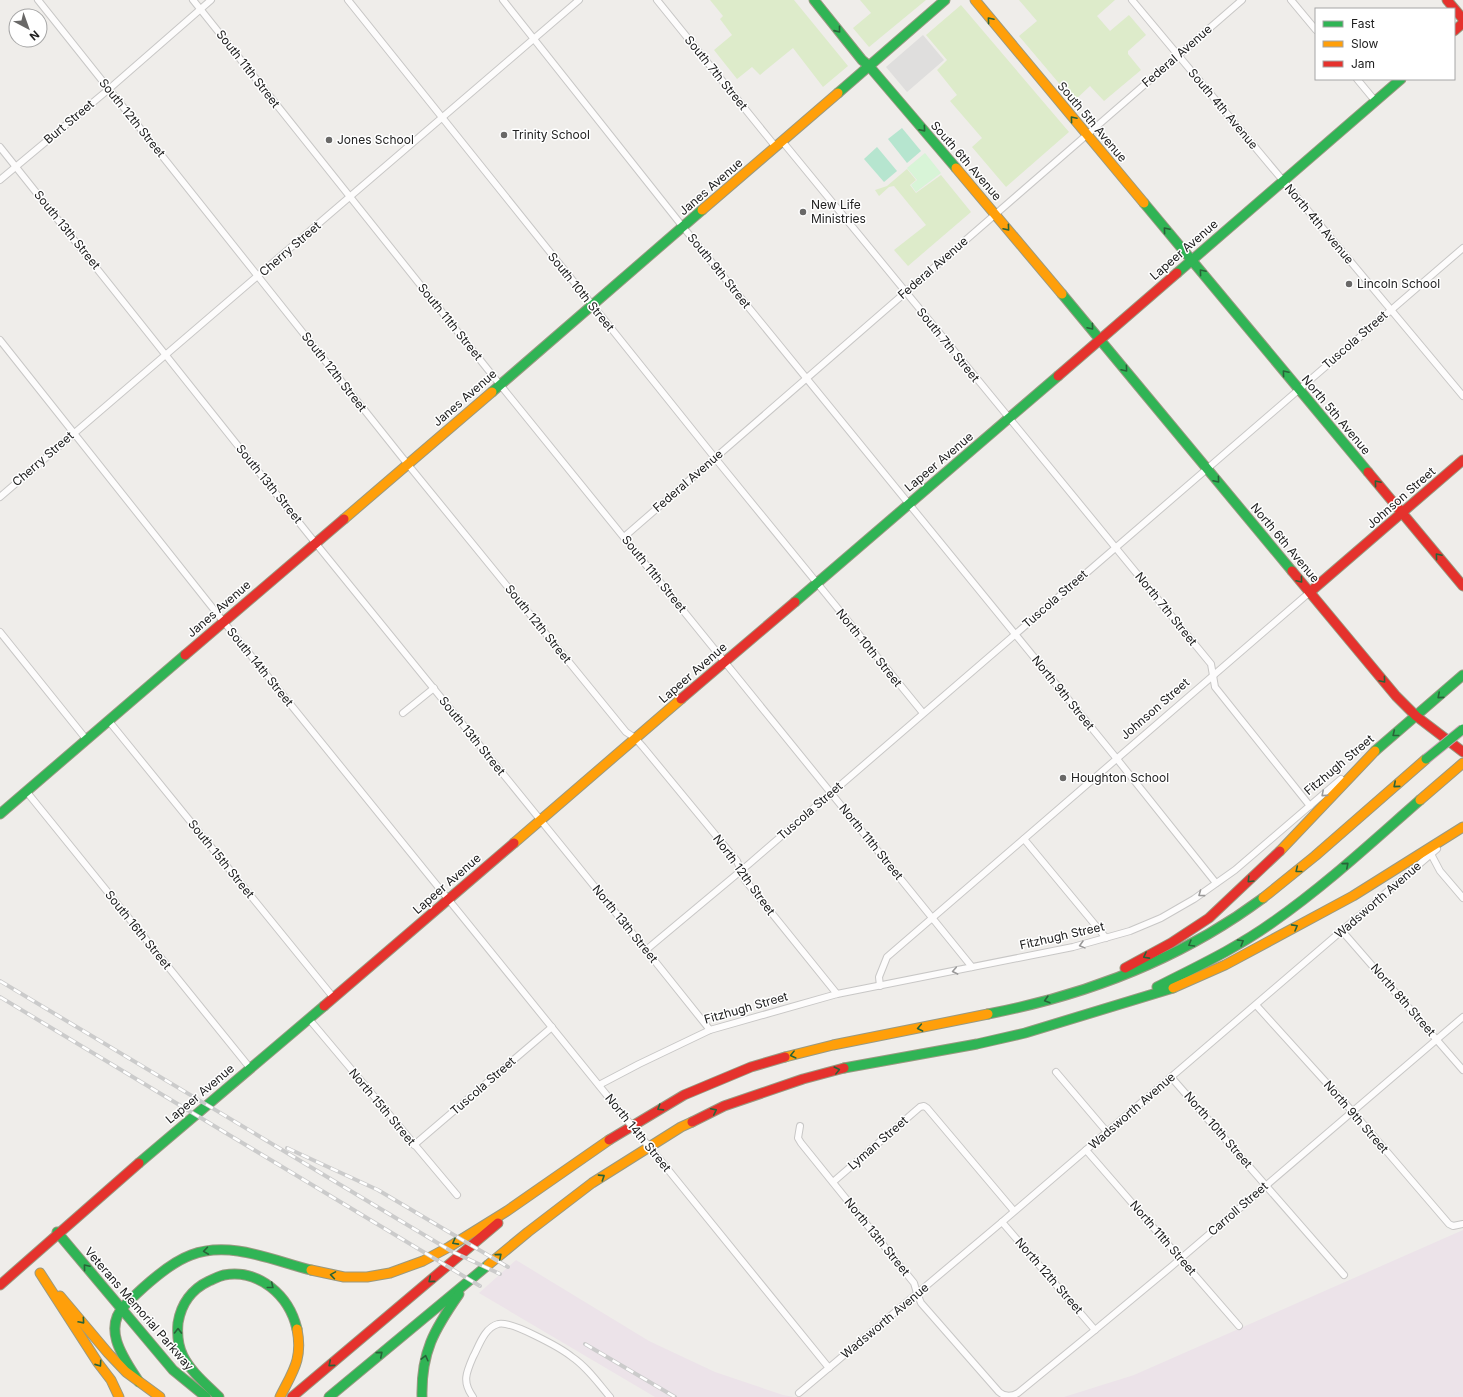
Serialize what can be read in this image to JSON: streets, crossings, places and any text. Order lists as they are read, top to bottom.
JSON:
{
  "streets": {
    "main road": [
      "South 5th Avenue",
      "South 6th Avenue",
      "Janes Avenue",
      "Lapeer Avenue",
      "North 5th Avenue",
      "Johnson Street",
      "North 6th Avenue",
      "Fitzhugh Street",
      "Veterans Memorial Parkway"
    ],
    "street": [
      "Federal Avenue",
      "South 11th Street",
      "South 7th Street",
      "South 4th Avenue",
      "South 12th Street",
      "Burt Street",
      "North 4th Avenue",
      "South 13th Street",
      "Cherry Street",
      "South 9th Street",
      "South 10th Street",
      "Tuscola Street",
      "North 7th Street",
      "North 10th Street",
      "South 14th Street",
      "North 9th Street",
      "North 11th Street",
      "South 15th Street",
      "North 12th Street",
      "Wadsworth Avenue",
      "North 13th Street",
      "South 16th Street",
      "North 8th Street",
      "North 15th Street",
      "North 14th Street",
      "Lyman Street",
      "Carroll Street"
    ]
  },
  "crossings": [
    ["Federal Avenue", "South 11th Street"],
    ["Federal Avenue", "South 7th Street"],
    ["Federal Avenue", "South 4th Avenue"],
    ["Federal Avenue", "South 5th Avenue"],
    ["Federal Avenue", "South 6th Avenue"],
    ["Federal Avenue", "South 9th Street"],
    ["Federal Avenue", "South 10th Street"],
    ["South 11th Street", "Burt Street"],
    ["South 11th Street", "Janes Avenue"],
    ["South 11th Street", "Cherry Street"],
    ["South 11th Street", "Lapeer Avenue"],
    ["South 11th Street", "North 11th Street"],
    ["South 7th Street", "Janes Avenue"],
    ["South 7th Street", "Lapeer Avenue"],
    ["South 7th Street", "North 7th Street"],
    ["South 4th Avenue", "North 4th Avenue"],
    ["South 4th Avenue", "Lapeer Avenue"],
    ["South 12th Street", "Burt Street"],
    ["South 12th Street", "Janes Avenue"],
    ["South 12th Street", "Cherry Street"],
    ["South 12th Street", "Lapeer Avenue"],
    ["South 12th Street", "North 12th Street"],
    ["Burt Street", "South 13th Street"],
    ["South 5th Avenue", "Lapeer Avenue"],
    ["South 5th Avenue", "North 5th Avenue"],
    ["South 6th Avenue", "Janes Avenue"],
    ["South 6th Avenue", "Lapeer Avenue"],
    ["South 6th Avenue", "North 6th Avenue"],
    ["Janes Avenue", "South 13th Street"],
    ["Janes Avenue", "South 9th Street"],
    ["Janes Avenue", "South 10th Street"],
    ["Janes Avenue", "South 14th Street"],
    ["Janes Avenue", "South 15th Street"],
    ["Janes Avenue", "South 16th Street"],
    ["North 4th Avenue", "Lapeer Avenue"],
    ["North 4th Avenue", "Tuscola Street"],
    ["South 13th Street", "Cherry Street"],
    ["South 13th Street", "Lapeer Avenue"],
    ["South 13th Street", "North 13th Street"],
    ["Cherry Street", "South 9th Street"],
    ["Cherry Street", "South 10th Street"],
    ["Cherry Street", "South 14th Street"],
    ["Lapeer Avenue", "South 9th Street"],
    ["Lapeer Avenue", "South 10th Street"],
    ["Lapeer Avenue", "North 5th Avenue"],
    ["Lapeer Avenue", "North 6th Avenue"],
    ["Lapeer Avenue", "North 7th Street"],
    ["Lapeer Avenue", "North 10th Street"],
    ["Lapeer Avenue", "South 14th Street"],
    ["Lapeer Avenue", "North 9th Street"],
    ["Lapeer Avenue", "North 11th Street"],
    ["Lapeer Avenue", "South 15th Street"],
    ["Lapeer Avenue", "North 12th Street"],
    ["Lapeer Avenue", "North 13th Street"],
    ["Lapeer Avenue", "South 16th Street"],
    ["Lapeer Avenue", "North 15th Street"],
    ["Lapeer Avenue", "North 14th Street"],
    ["Lapeer Avenue", "Veterans Memorial Parkway"],
    ["South 9th Street", "North 9th Street"],
    ["South 10th Street", "North 10th Street"],
    ["Tuscola Street", "North 5th Avenue"],
    ["Tuscola Street", "North 6th Avenue"],
    ["Tuscola Street", "North 7th Street"],
    ["Tuscola Street", "North 10th Street"],
    ["Tuscola Street", "North 9th Street"],
    ["Tuscola Street", "North 11th Street"],
    ["Tuscola Street", "North 12th Street"],
    ["Tuscola Street", "North 13th Street"],
    ["Tuscola Street", "North 15th Street"],
    ["Tuscola Street", "North 14th Street"],
    ["North 5th Avenue", "Johnson Street"],
    ["Johnson Street", "North 6th Avenue"],
    ["Johnson Street", "North 7th Street"],
    ["Johnson Street", "North 9th Street"],
    ["Johnson Street", "Fitzhugh Street"],
    ["Johnson Street", "North 11th Street"],
    ["North 6th Avenue", "Fitzhugh Street"],
    ["North 7th Street", "Fitzhugh Street"],
    ["North 10th Street", "Wadsworth Avenue"],
    ["North 10th Street", "Carroll Street"],
    ["South 14th Street", "North 14th Street"],
    ["North 9th Street", "Fitzhugh Street"],
    ["North 9th Street", "Wadsworth Avenue"],
    ["North 9th Street", "Carroll Street"],
    ["Fitzhugh Street", "North 11th Street"],
    ["Fitzhugh Street", "North 12th Street"],
    ["Fitzhugh Street", "North 13th Street"],
    ["Fitzhugh Street", "North 14th Street"],
    ["North 11th Street", "Wadsworth Avenue"],
    ["North 11th Street", "Carroll Street"],
    ["North 12th Street", "Wadsworth Avenue"],
    ["North 12th Street", "Carroll Street"],
    ["Wadsworth Avenue", "North 13th Street"],
    ["Wadsworth Avenue", "North 8th Street"],
    ["Wadsworth Avenue", "North 14th Street"],
    ["Wadsworth Avenue", "Lyman Street"],
    ["North 13th Street", "Lyman Street"],
    ["North 13th Street", "Carroll Street"],
    ["North 8th Street", "Carroll Street"]
  ],
  "one_way": [
    "South 5th Avenue",
    "South 6th Avenue",
    "North 5th Avenue",
    "North 6th Avenue"
  ],
  "places": [
    "Trinity School",
    "Jones School",
    "New Life Ministries",
    "Lincoln School",
    "Houghton School"
  ],
  "legend": ["Fast", "Slow", "Jam"],
  "north": "bottom right"
}
